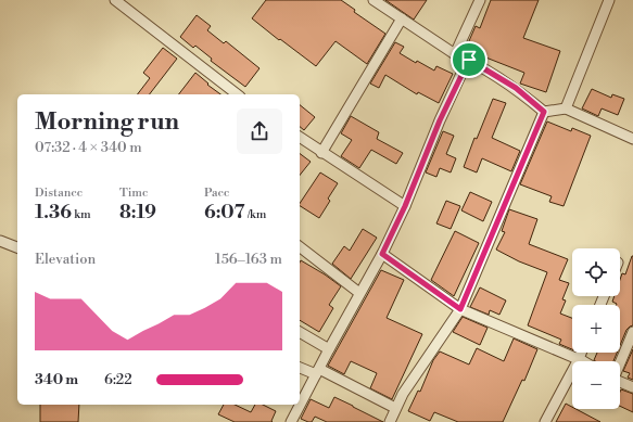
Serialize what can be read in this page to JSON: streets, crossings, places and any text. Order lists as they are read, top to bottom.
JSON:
{
  "page": {
    "heading": ["Morning run", "07:32 · 4 × 340 m"],
    "stats": [
      ["Distance", "1.36 km"],
      ["Time", "8:19"],
      ["Pace", "6:07 /km"]
    ],
    "chart": ["Elevation", "156–163 m"],
    "map_buttons": ["+", "−"],
    "list": [
      {
        "name": "340 m",
        "note": "6:22"
      }
    ]
  }
}
